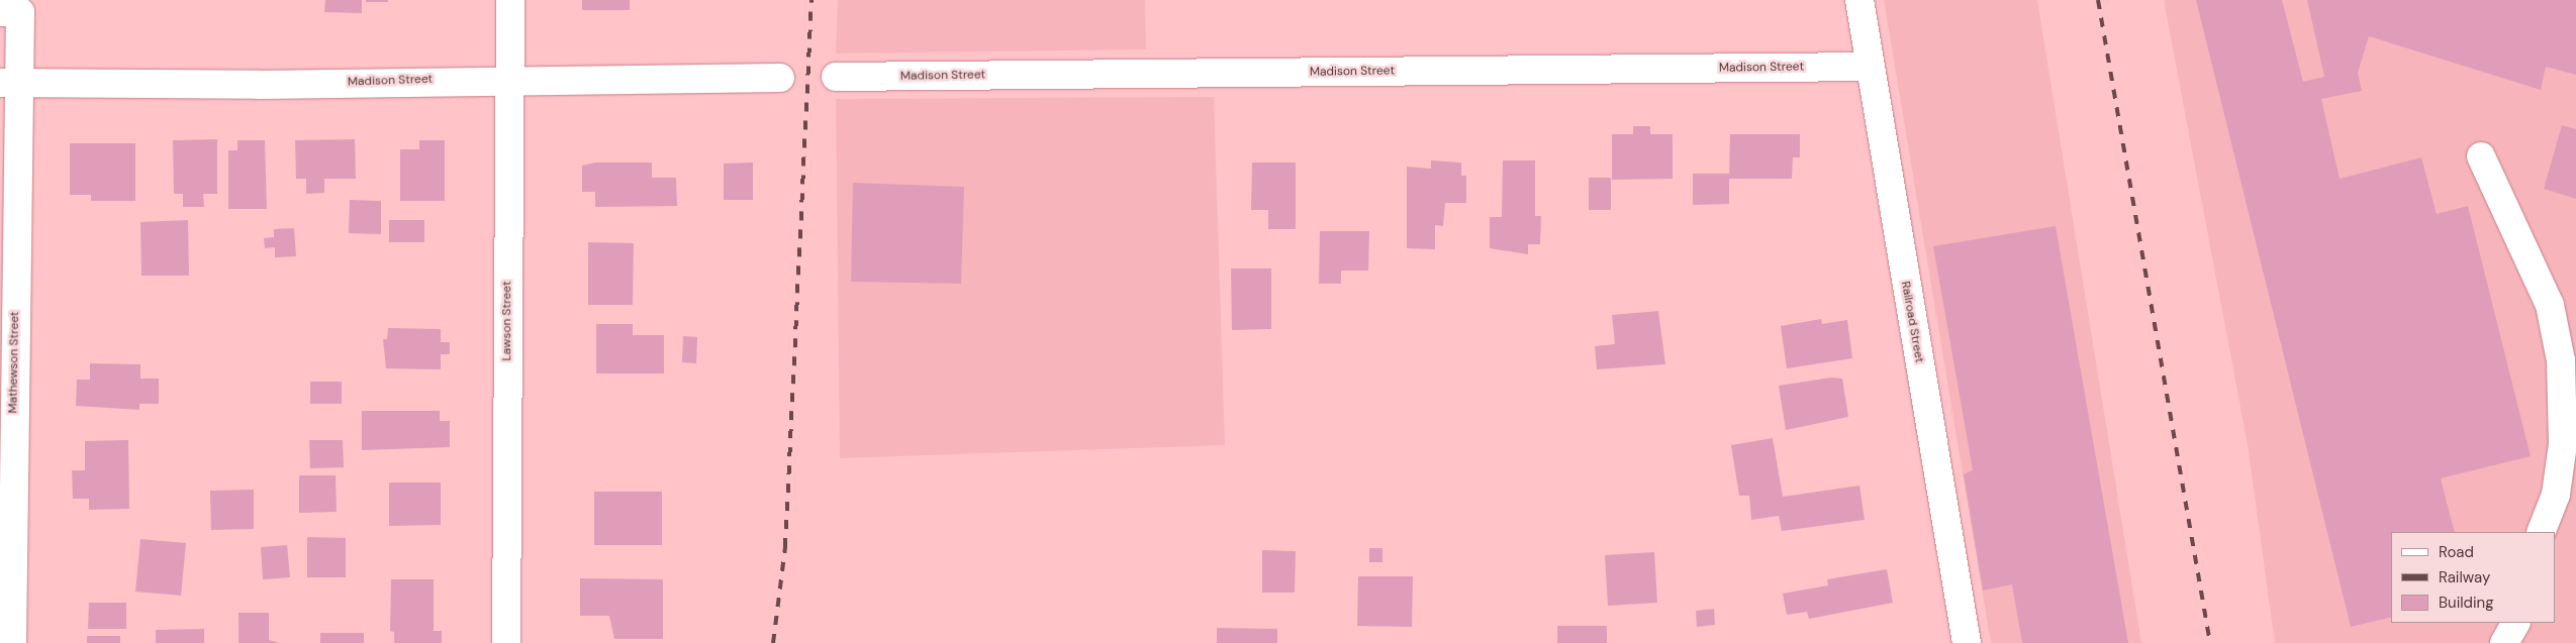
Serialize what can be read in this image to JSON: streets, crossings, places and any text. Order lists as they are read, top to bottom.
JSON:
{
  "streets": {
    "street": [
      "Madison Street",
      "Lawson Street",
      "Railroad Street",
      "Mathewson Street"
    ]
  },
  "crossings": [
    ["Madison Street", "Lawson Street"],
    ["Madison Street", "Railroad Street"],
    ["Madison Street", "Mathewson Street"]
  ],
  "legend": ["Road", "Railway", "Building"]
}
